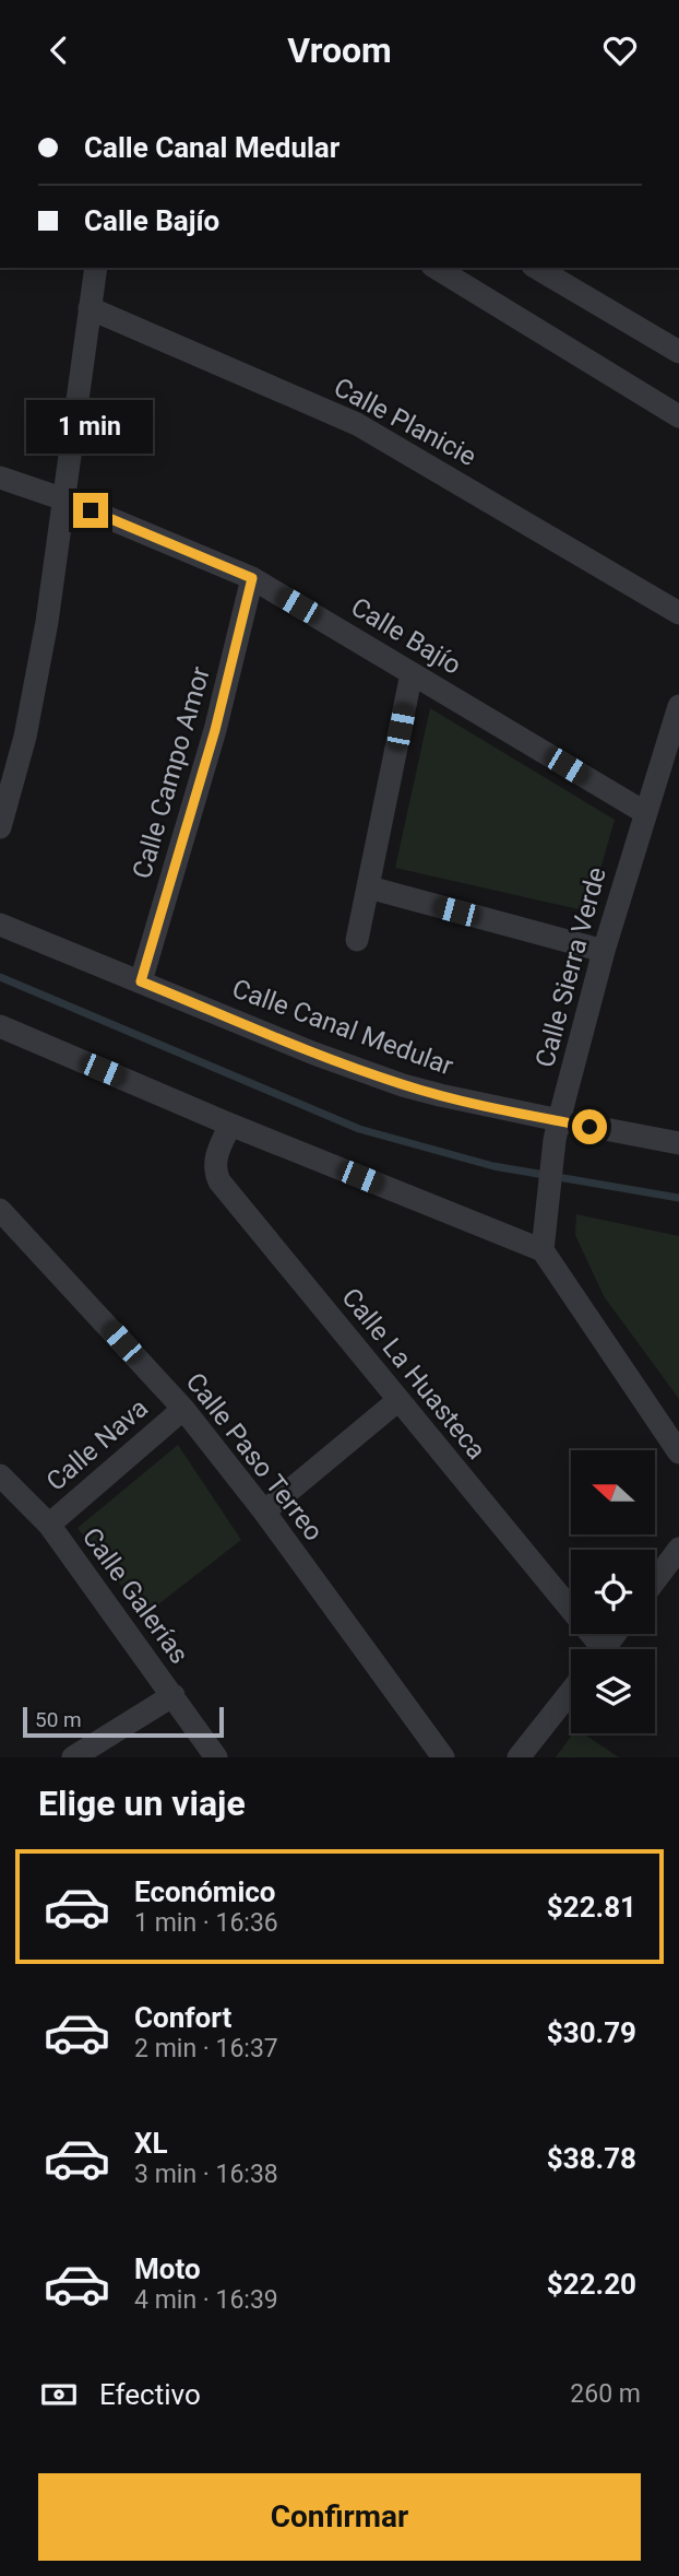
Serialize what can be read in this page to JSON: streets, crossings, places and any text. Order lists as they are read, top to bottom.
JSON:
{
  "streets": {
    "street": [
      "Calle Planicie",
      "Calle Bajío",
      "Calle Campo Amor",
      "Calle Sierra Verde",
      "Calle Canal Medular",
      "Calle La Huasteca",
      "Calle Nava",
      "Calle Paso Terreo",
      "Calle Galerías"
    ]
  },
  "crossings": [
    ["Calle Bajío", "Calle Campo Amor"],
    ["Calle Bajío", "Calle Sierra Verde"],
    ["Calle Campo Amor", "Calle Canal Medular"],
    ["Calle Sierra Verde", "Calle Canal Medular"],
    ["Calle Nava", "Calle Paso Terreo"],
    ["Calle Nava", "Calle Galerías"]
  ],
  "scale_bar": "50 m",
  "north": "left",
  "page": {
    "header": "Vroom",
    "banner": ["Calle Canal Medular", "Calle Bajío"],
    "bubble": "1 min",
    "scale": "50 m",
    "heading": "Elige un viaje",
    "list": [
      {
        "name": "Económico",
        "note": "1 min · 16:36",
        "value": "$22.81"
      },
      {
        "name": "Confort",
        "note": "2 min · 16:37",
        "value": "$30.79"
      },
      {
        "name": "XL",
        "note": "3 min · 16:38",
        "value": "$38.78"
      },
      {
        "name": "Moto",
        "note": "4 min · 16:39",
        "value": "$22.20"
      }
    ],
    "pay": ["Efectivo", "260 m"],
    "buttons": "Confirmar"
  }
}
